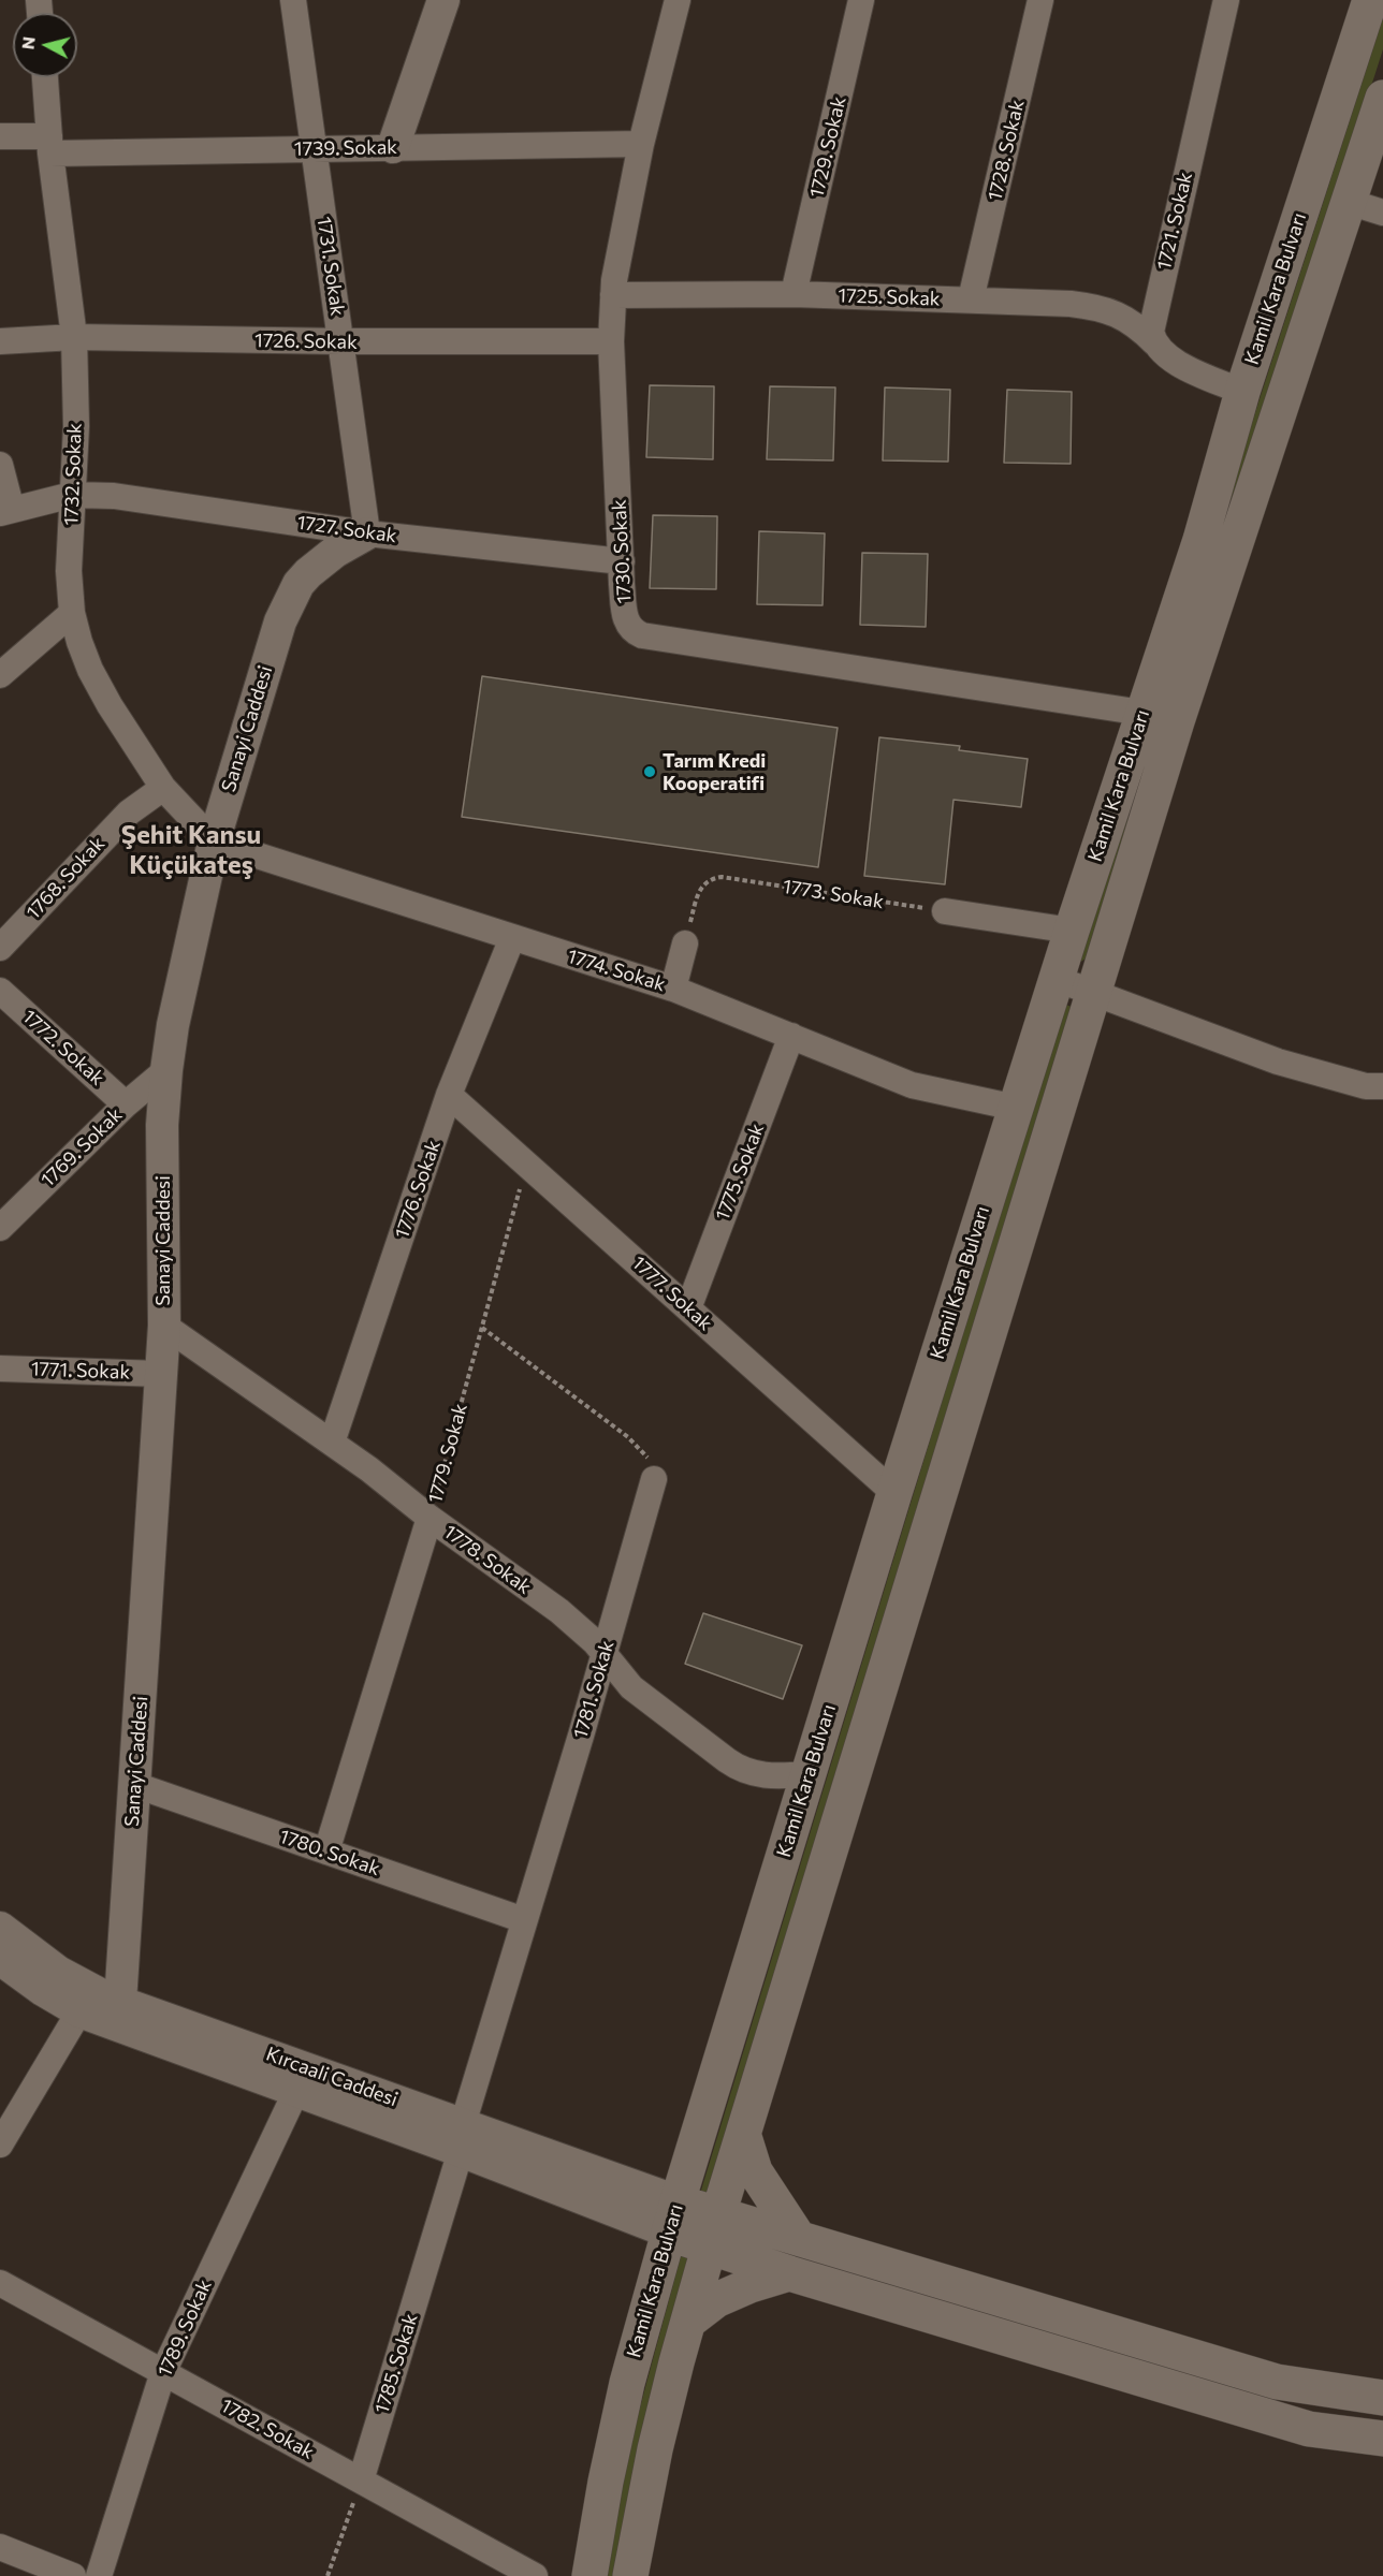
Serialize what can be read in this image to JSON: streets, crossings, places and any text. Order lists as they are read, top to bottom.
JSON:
{
  "streets": {
    "main road": ["Kamil Kara Bulvarı"],
    "street": [
      "1729. Sokak",
      "1739. Sokak",
      "1728. Sokak",
      "1721. Sokak",
      "1731. Sokak",
      "1725. Sokak",
      "1726. Sokak",
      "1732. Sokak",
      "1727. Sokak",
      "1730. Sokak",
      "Sanayi Caddesi",
      "1768. Sokak",
      "1774. Sokak",
      "1772. Sokak",
      "1769. Sokak",
      "1775. Sokak",
      "1776. Sokak",
      "1777. Sokak",
      "1771. Sokak",
      "1779. Sokak",
      "1778. Sokak",
      "1781. Sokak",
      "1780. Sokak",
      "Kırcaali Caddesi",
      "1789. Sokak",
      "1785. Sokak",
      "1782. Sokak"
    ],
    "path": ["1773. Sokak"]
  },
  "crossings": [
    ["1729. Sokak", "1725. Sokak"],
    ["1739. Sokak", "1731. Sokak"],
    ["1739. Sokak", "1732. Sokak"],
    ["1739. Sokak", "1730. Sokak"],
    ["1728. Sokak", "1725. Sokak"],
    ["1721. Sokak", "1725. Sokak"],
    ["1731. Sokak", "1726. Sokak"],
    ["1731. Sokak", "1727. Sokak"],
    ["1731. Sokak", "Sanayi Caddesi"],
    ["Kamil Kara Bulvarı", "1730. Sokak"],
    ["Kamil Kara Bulvarı", "1774. Sokak"],
    ["Kamil Kara Bulvarı", "1777. Sokak"],
    ["Kamil Kara Bulvarı", "1778. Sokak"],
    ["Kamil Kara Bulvarı", "Kırcaali Caddesi"],
    ["1725. Sokak", "1730. Sokak"],
    ["1726. Sokak", "1732. Sokak"],
    ["1726. Sokak", "1730. Sokak"],
    ["1732. Sokak", "1727. Sokak"],
    ["1732. Sokak", "Sanayi Caddesi"],
    ["1732. Sokak", "1768. Sokak"],
    ["1732. Sokak", "1774. Sokak"],
    ["1727. Sokak", "1730. Sokak"],
    ["1727. Sokak", "Sanayi Caddesi"],
    ["Sanayi Caddesi", "1774. Sokak"],
    ["Sanayi Caddesi", "1769. Sokak"],
    ["Sanayi Caddesi", "1771. Sokak"],
    ["Sanayi Caddesi", "1778. Sokak"],
    ["Sanayi Caddesi", "1780. Sokak"],
    ["Sanayi Caddesi", "Kırcaali Caddesi"],
    ["1774. Sokak", "1775. Sokak"],
    ["1774. Sokak", "1776. Sokak"],
    ["1772. Sokak", "1769. Sokak"],
    ["1775. Sokak", "1777. Sokak"],
    ["1776. Sokak", "1777. Sokak"],
    ["1776. Sokak", "1778. Sokak"],
    ["1777. Sokak", "1779. Sokak"],
    ["1779. Sokak", "1778. Sokak"],
    ["1779. Sokak", "1780. Sokak"],
    ["1778. Sokak", "1781. Sokak"],
    ["1781. Sokak", "1780. Sokak"],
    ["1781. Sokak", "Kırcaali Caddesi"],
    ["1781. Sokak", "1785. Sokak"],
    ["Kırcaali Caddesi", "1789. Sokak"],
    ["Kırcaali Caddesi", "1785. Sokak"],
    ["1789. Sokak", "1782. Sokak"],
    ["1785. Sokak", "1782. Sokak"]
  ],
  "districts": ["Şehit Kansu Küçükateş"],
  "places": ["Tarım Kredi Kooperatifi"],
  "north": "left"
}
